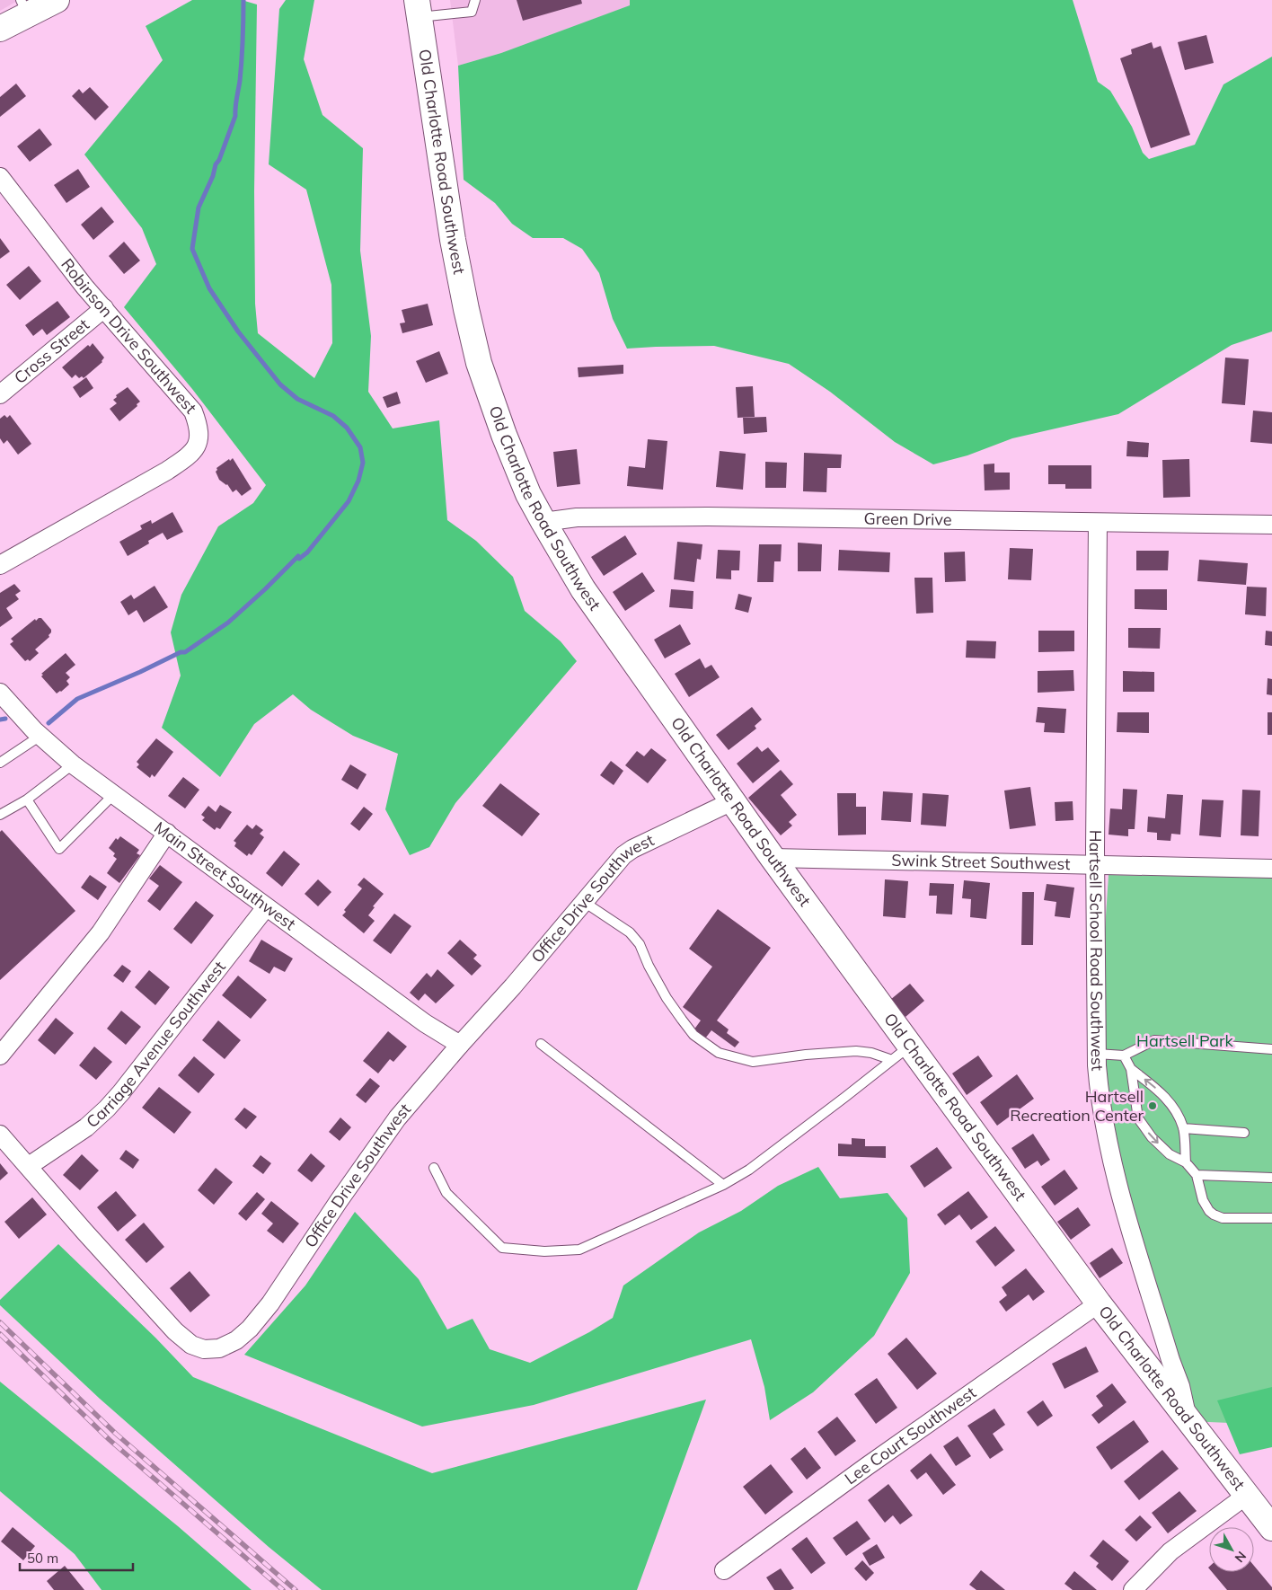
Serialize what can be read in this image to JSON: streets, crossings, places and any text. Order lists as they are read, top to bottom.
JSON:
{
  "streets": {
    "main road": ["Old Charlotte Road Southwest"],
    "street": [
      "Robinson Drive Southwest",
      "Cross Street",
      "Green Drive",
      "Swink Street Southwest",
      "Main Street Southwest",
      "Office Drive Southwest",
      "Hartsell School Road Southwest",
      "Carriage Avenue Southwest",
      "Lee Court Southwest"
    ]
  },
  "crossings": [
    ["Old Charlotte Road Southwest", "Green Drive"],
    ["Old Charlotte Road Southwest", "Swink Street Southwest"],
    ["Old Charlotte Road Southwest", "Office Drive Southwest"],
    ["Old Charlotte Road Southwest", "Hartsell School Road Southwest"],
    ["Old Charlotte Road Southwest", "Lee Court Southwest"],
    ["Robinson Drive Southwest", "Cross Street"],
    ["Green Drive", "Hartsell School Road Southwest"],
    ["Swink Street Southwest", "Hartsell School Road Southwest"],
    ["Main Street Southwest", "Office Drive Southwest"],
    ["Main Street Southwest", "Carriage Avenue Southwest"],
    ["Office Drive Southwest", "Carriage Avenue Southwest"]
  ],
  "parks": ["Hartsell Park"],
  "places": ["Hartsell Recreation Center"],
  "scale_bar": "50 m",
  "north": "bottom right"
}
